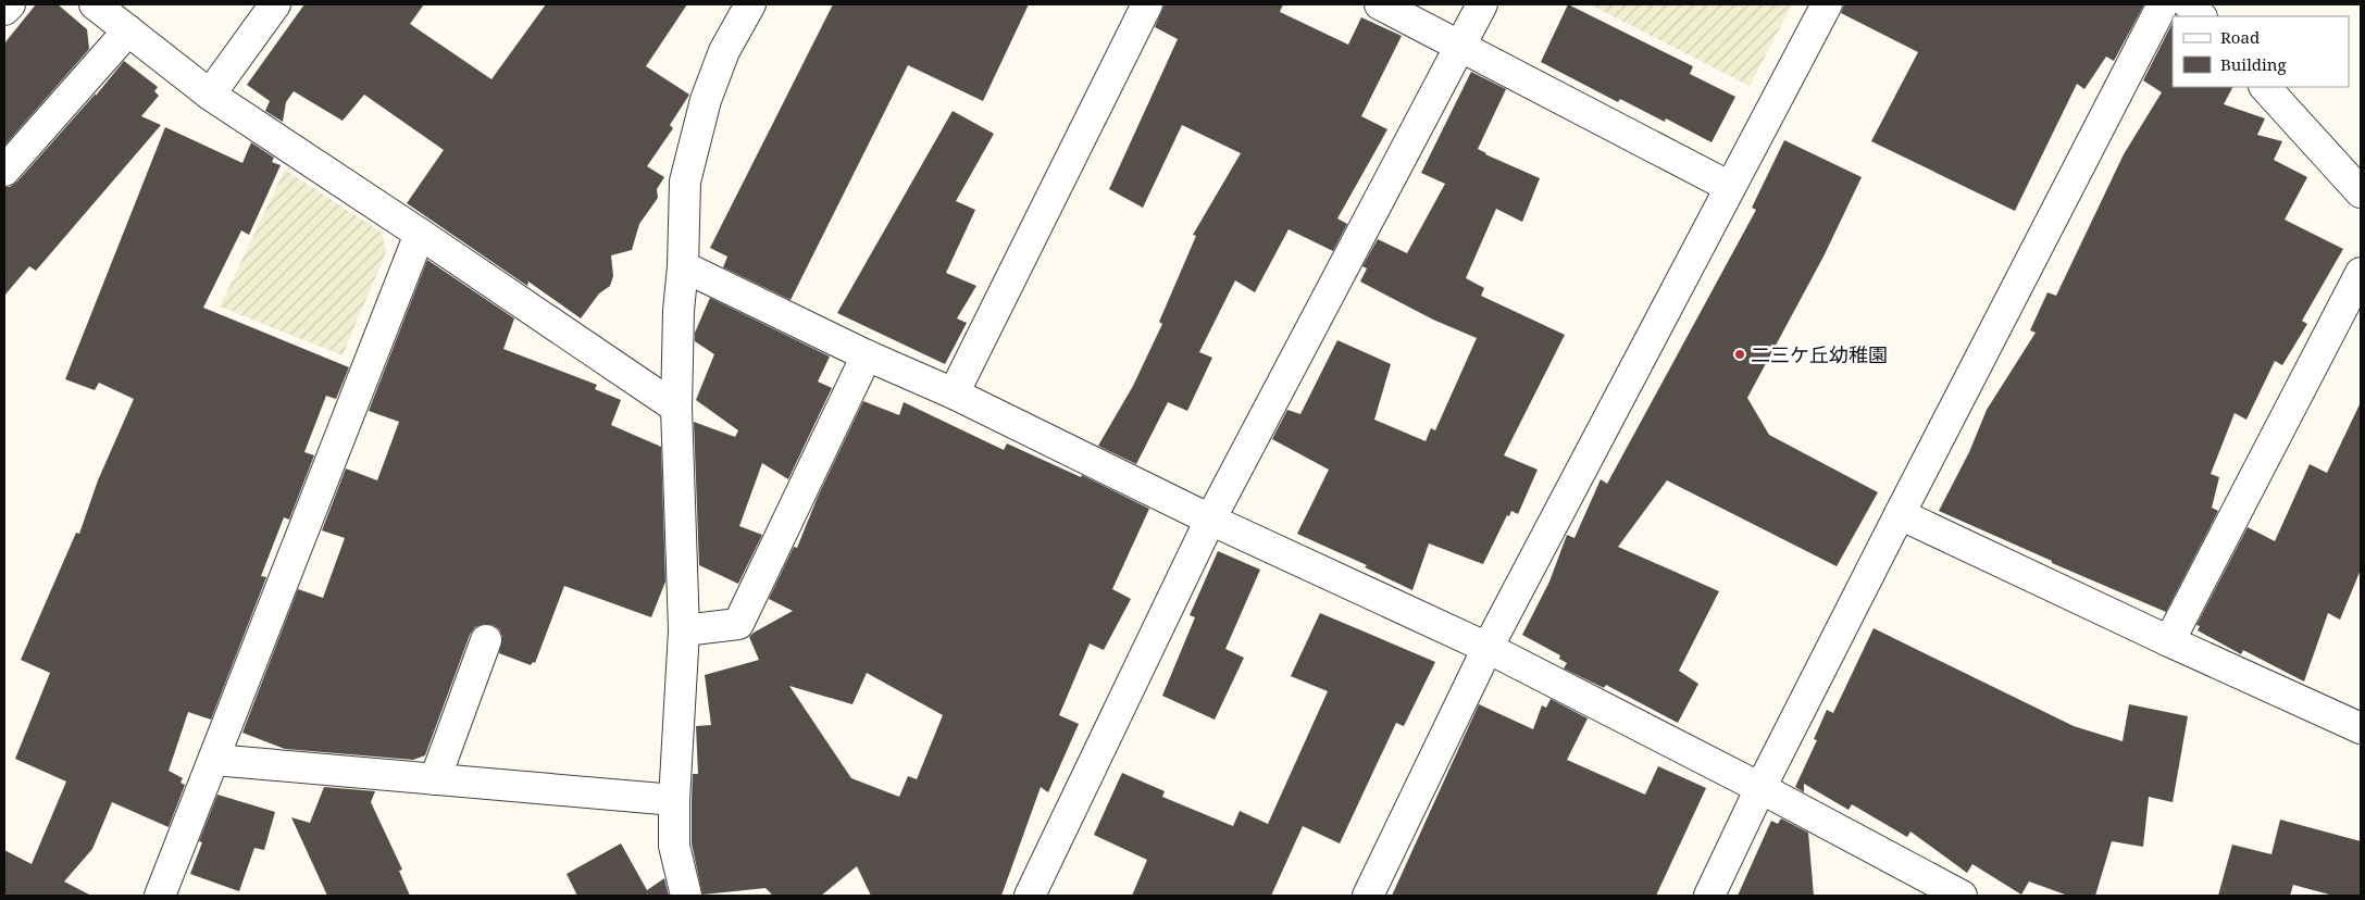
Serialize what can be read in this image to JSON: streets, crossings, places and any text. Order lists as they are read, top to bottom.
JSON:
{
  "places": ["二三ケ丘幼稚園"],
  "legend": ["Road", "Building"]
}
